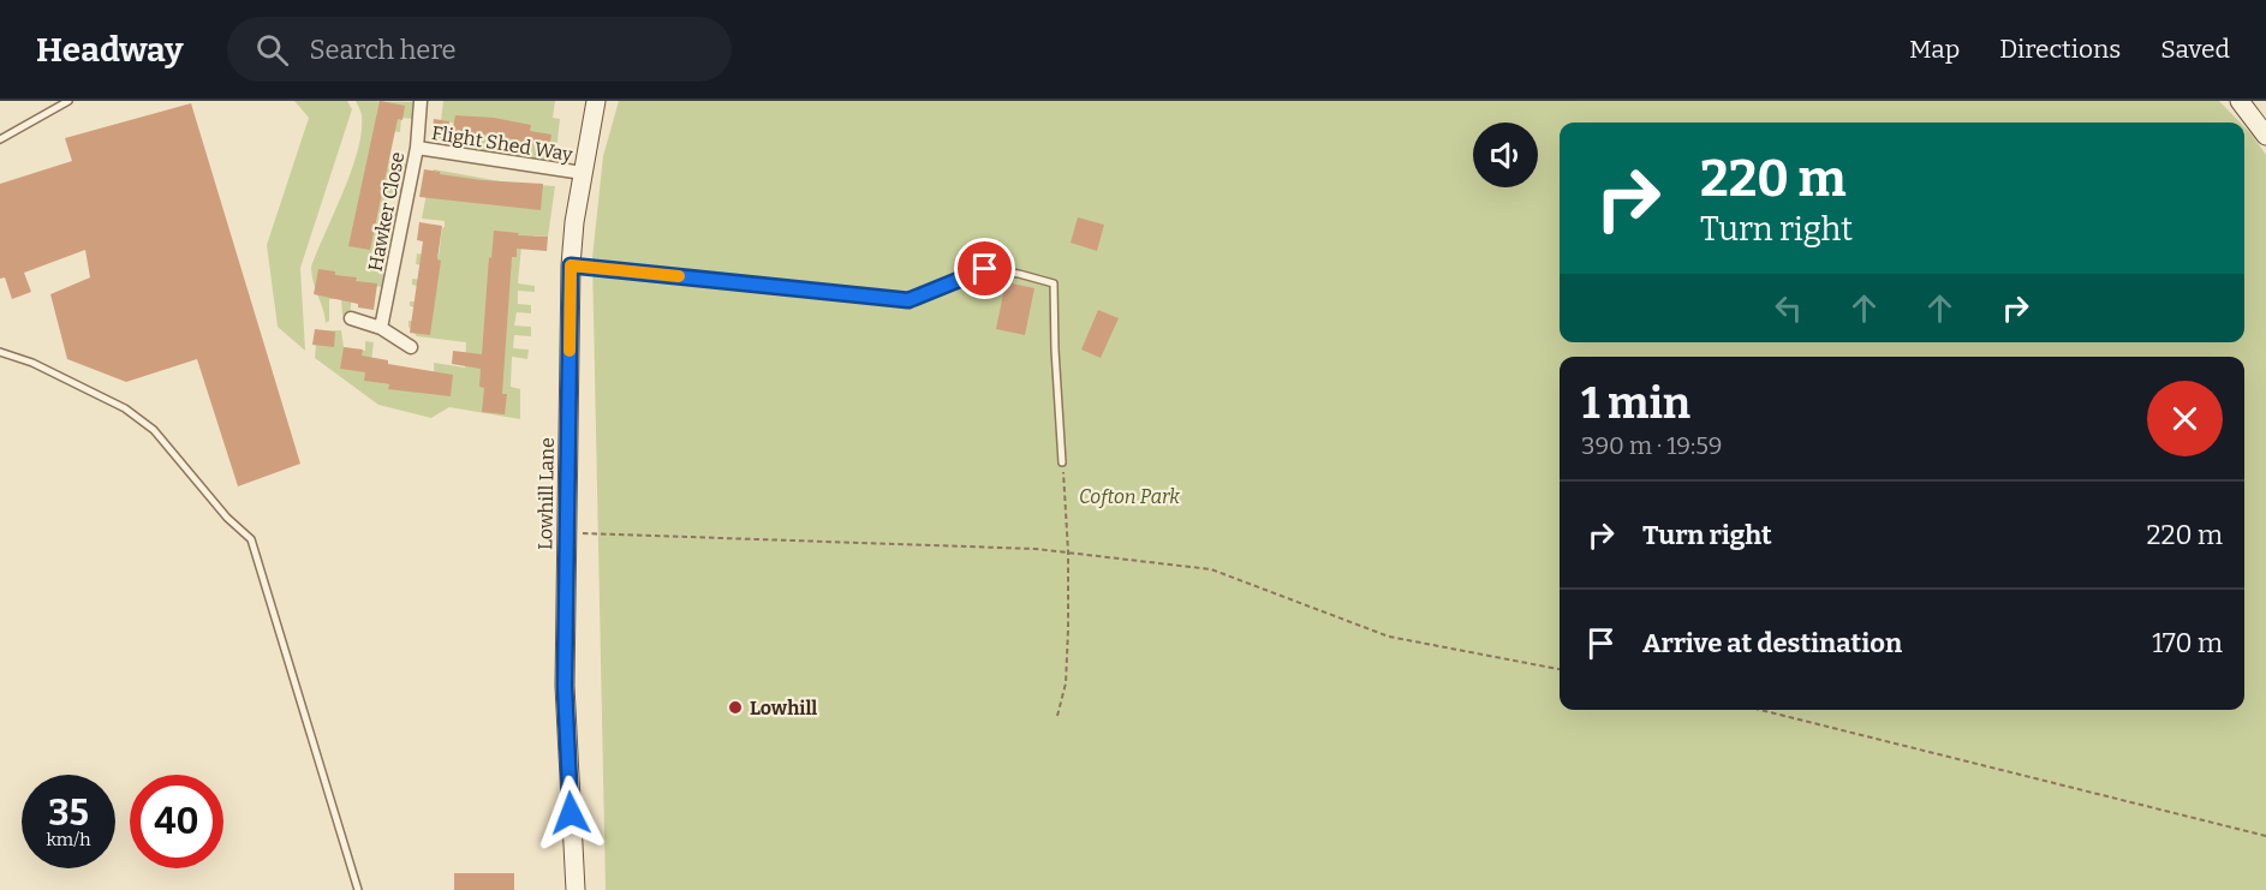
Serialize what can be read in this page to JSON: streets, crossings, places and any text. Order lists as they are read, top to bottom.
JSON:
{
  "streets": {
    "street": ["Flight Shed Way", "Hawker Close", "Lowhill Lane"]
  },
  "crossings": [
    ["Flight Shed Way", "Hawker Close"],
    ["Flight Shed Way", "Lowhill Lane"]
  ],
  "parks": ["Cofton Park"],
  "places": ["Lowhill"],
  "page": {
    "header": "Headway",
    "search": "Search here",
    "nav": ["Map", "Directions", "Saved"],
    "turn": ["220 m", "Turn right"],
    "heading": ["1 min", "390 m · 19:59"],
    "list": [
      {
        "name": "Turn right",
        "value": "220 m"
      },
      {
        "name": "Arrive at destination",
        "value": "170 m"
      }
    ],
    "speed": "35 km/h",
    "limit": "40"
  }
}
